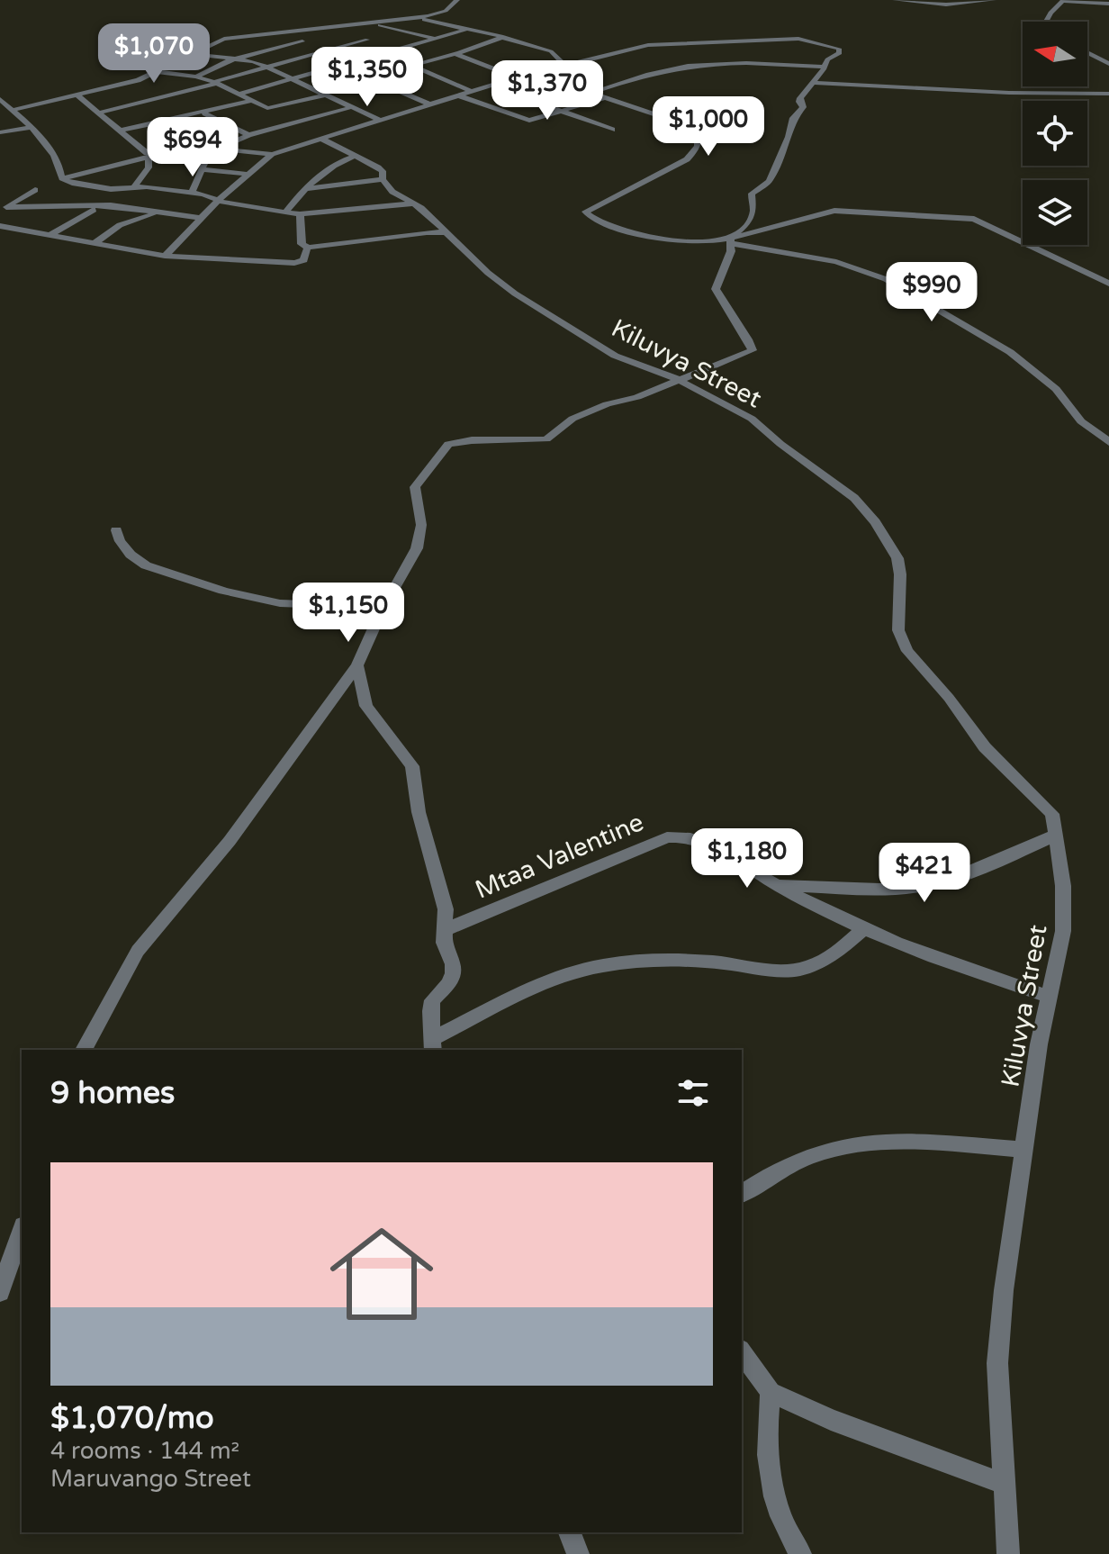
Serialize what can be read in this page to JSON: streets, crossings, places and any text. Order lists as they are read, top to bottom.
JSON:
{
  "streets": {
    "street": ["Kiluvya Street", "Mtaa Valentine"]
  },
  "crossings": [
    ["Kiluvya Street", "Mtaa Valentine"]
  ],
  "north": "left",
  "page": {
    "price": [
      "$1,070",
      "$1,350",
      "$1,370",
      "$1,000",
      "$694",
      "$990",
      "$1,150",
      "$1,180",
      "$421"
    ],
    "heading": "9 homes",
    "list": [
      {
        "name": "$1,070/mo",
        "note": "4 rooms · 144 m² · Maruvango Street"
      }
    ]
  }
}
